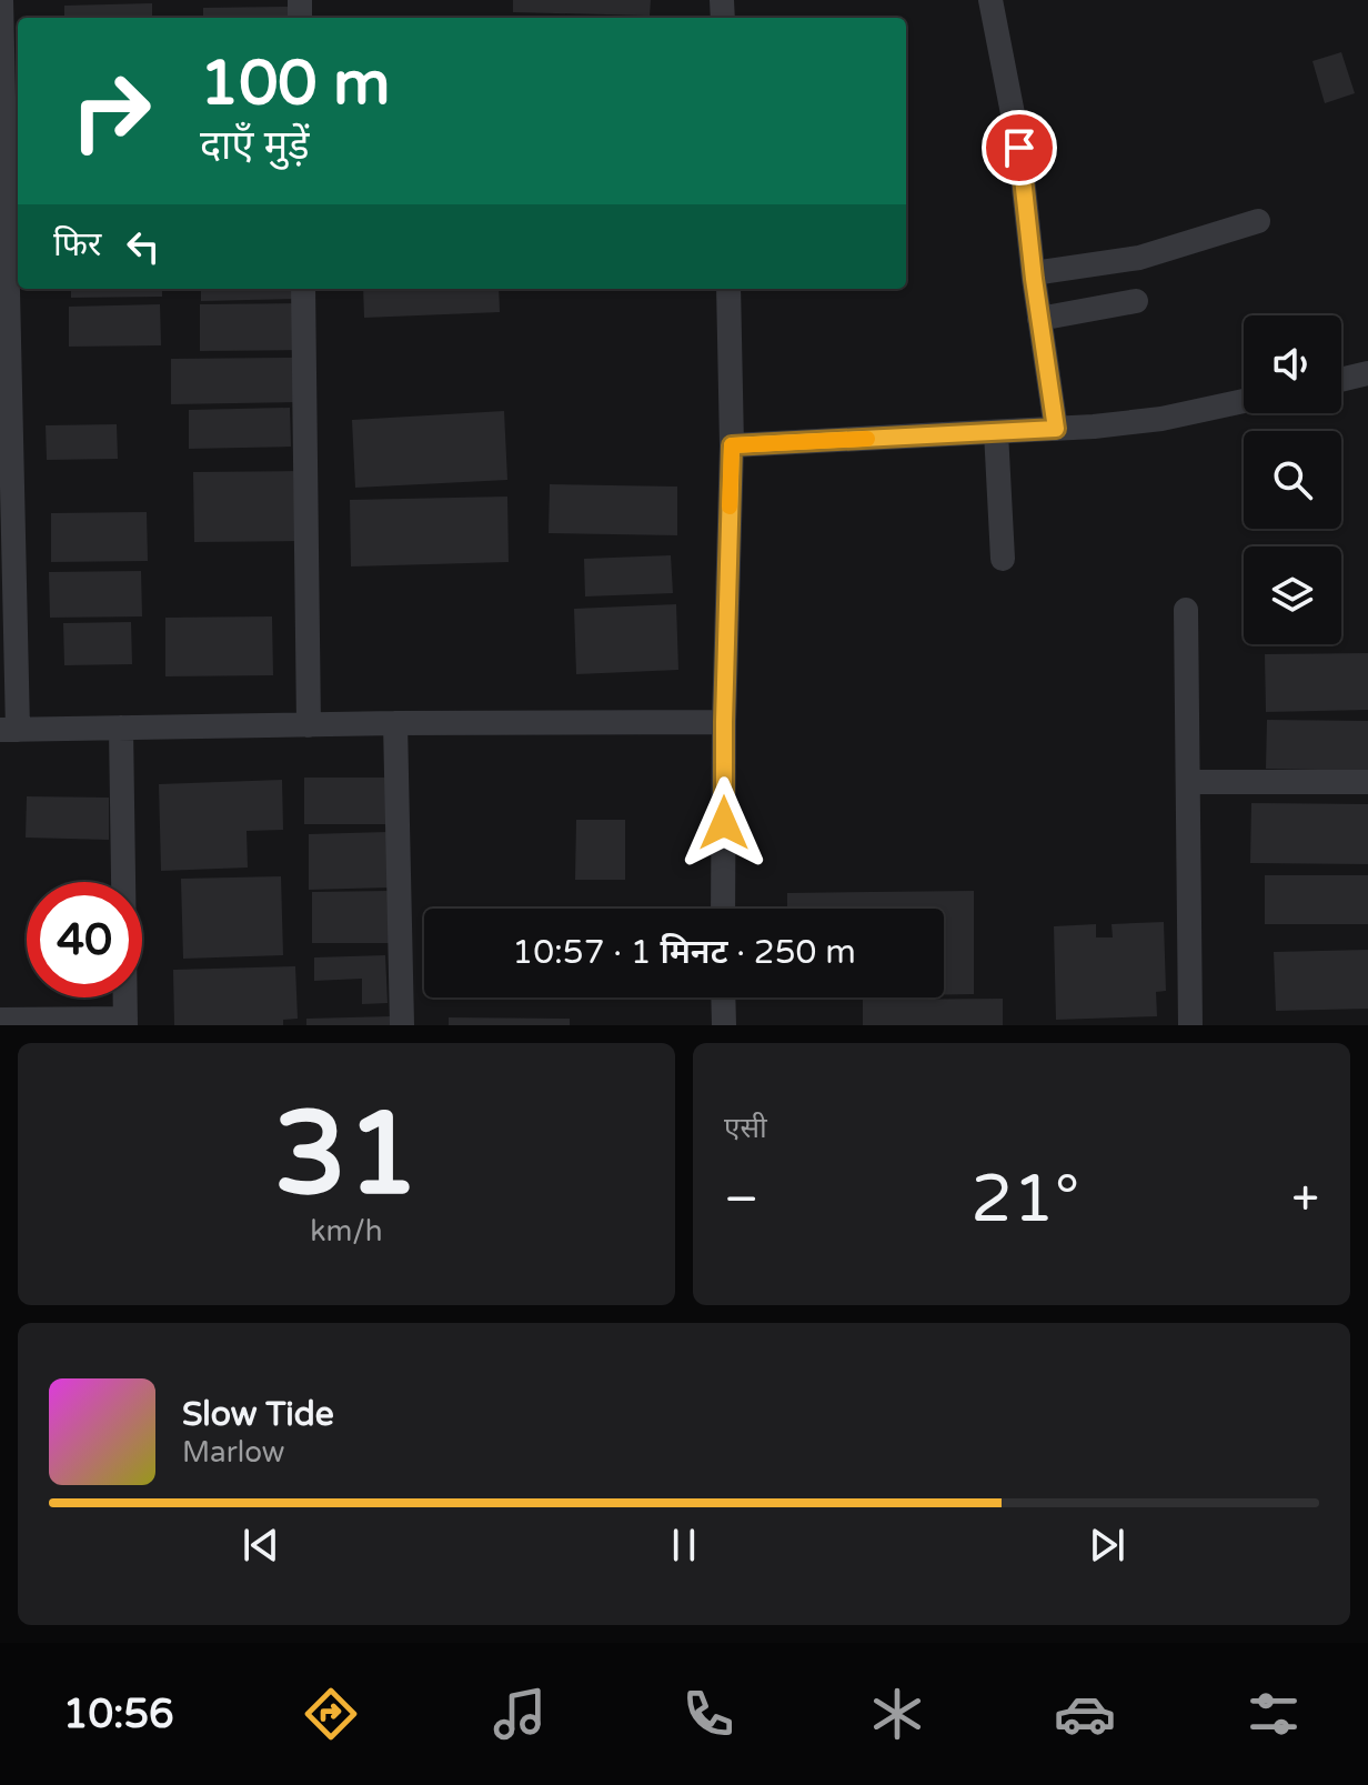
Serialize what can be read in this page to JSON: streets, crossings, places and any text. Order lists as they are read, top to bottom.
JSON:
{
  "page": {
    "turn": ["100 m", "दाएँ मुड़ें"],
    "then": "फिर",
    "limit": "40",
    "trip": "10:57 · 1 मिनट · 250 m",
    "tile": [
      ["31", "km/h"],
      "एसी"
    ],
    "heat": ["−", "21°", "+"],
    "song": ["Slow Tide", "Marlow"],
    "tabs": "10:56"
  }
}
